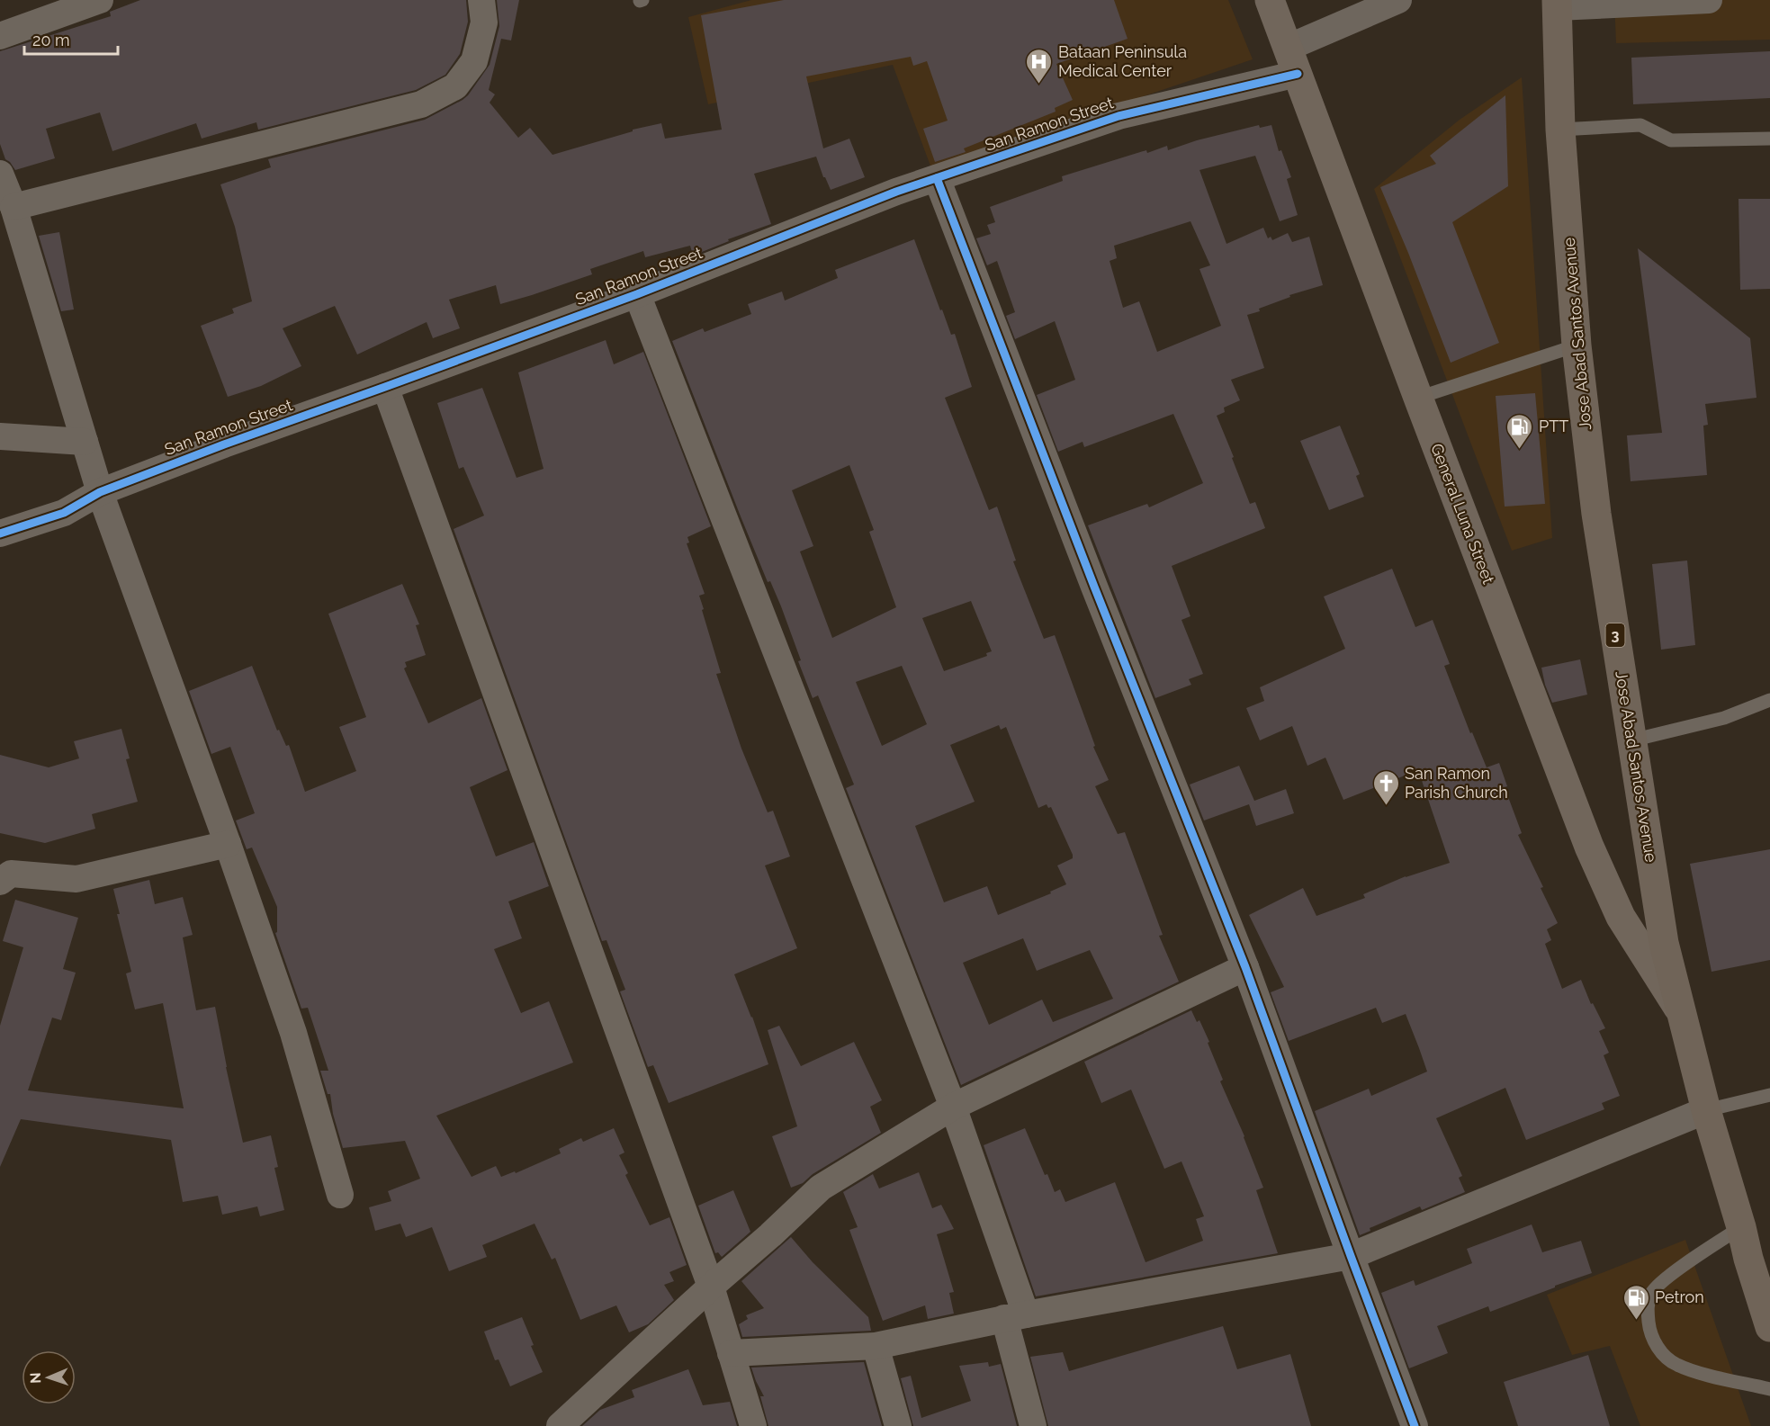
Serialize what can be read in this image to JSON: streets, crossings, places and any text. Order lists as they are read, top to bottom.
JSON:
{
  "streets": {
    "highway": ["Jose Abad Santos Avenue", "3"],
    "main road": ["General Luna Street"],
    "street": ["San Ramon Street"]
  },
  "crossings": [
    ["San Ramon Street", "General Luna Street"],
    ["Jose Abad Santos Avenue", "General Luna Street"]
  ],
  "places": {
    "hospital": ["Bataan Peninsula Medical Center"],
    "fuel station": ["PTT", "Petron"],
    "church": ["San Ramon Parish Church"]
  },
  "scale_bar": "20 m",
  "north": "left"
}
